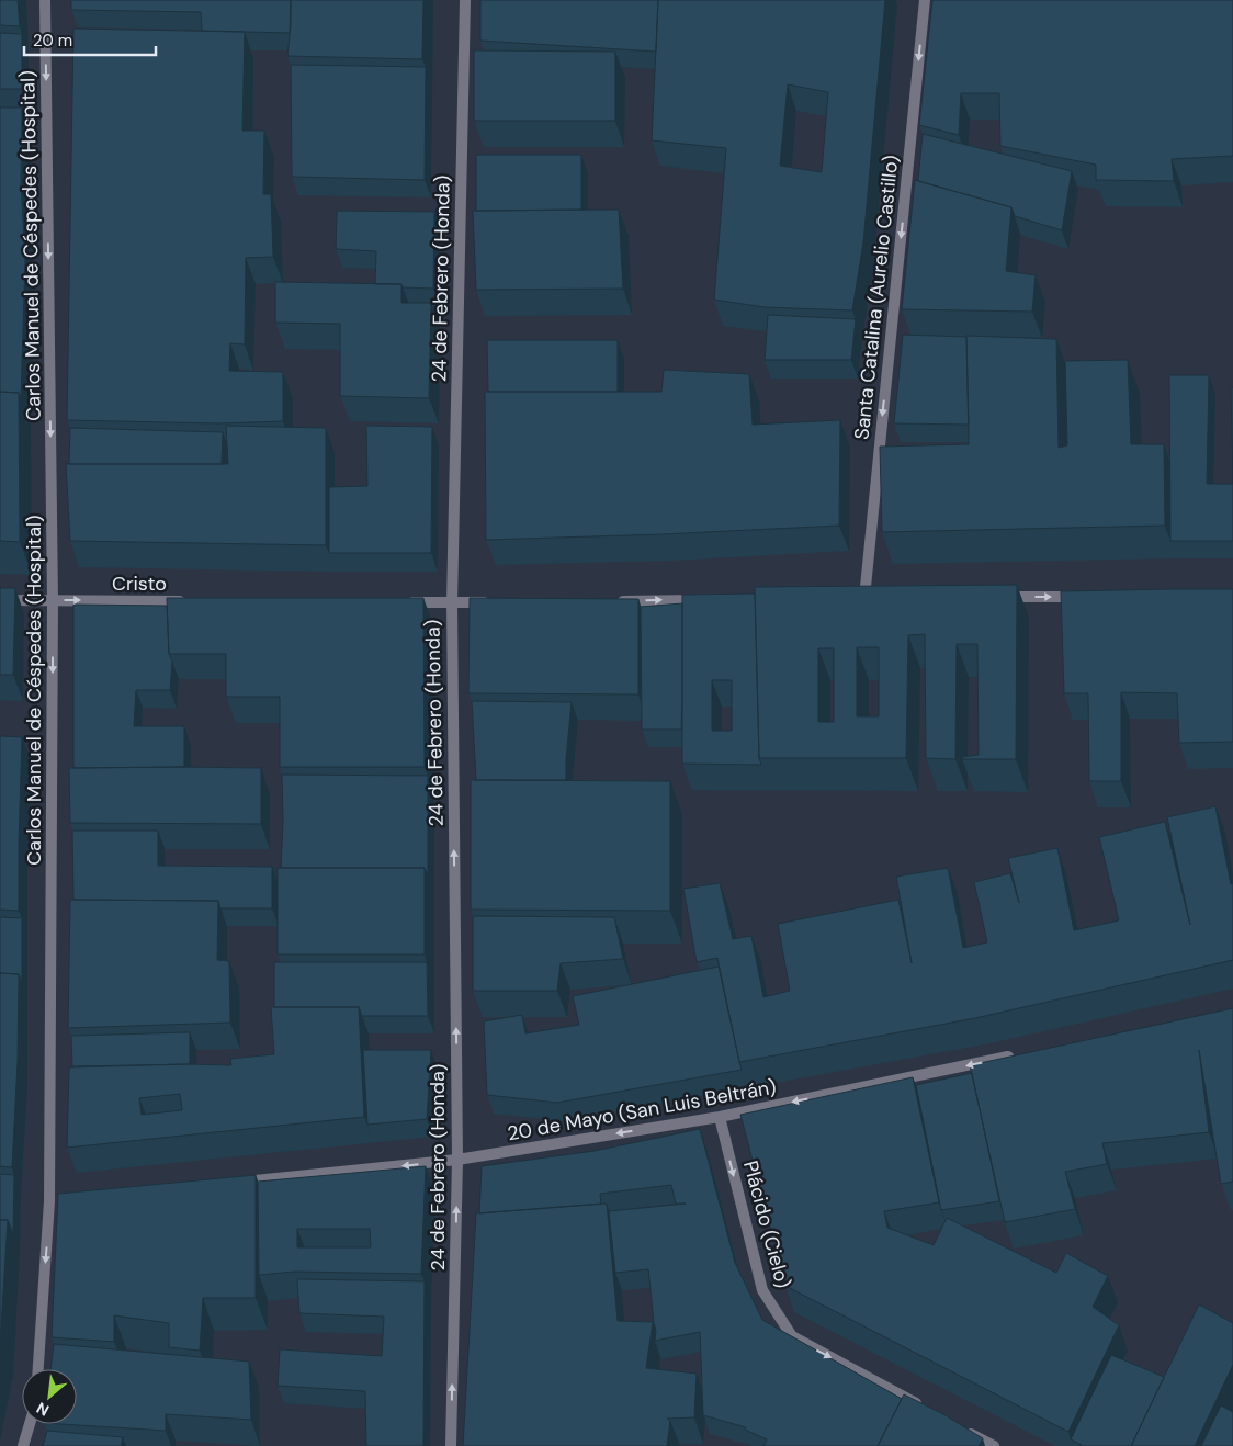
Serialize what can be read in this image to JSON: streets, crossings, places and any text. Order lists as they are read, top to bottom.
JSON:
{
  "streets": {
    "street": [
      "Carlos Manuel de Céspedes (Hospital)",
      "24 de Febrero (Honda)",
      "Santa Catalina (Aurelio Castillo)",
      "Cristo",
      "20 de Mayo (San Luis Beltrán)",
      "Plácido (Cielo)"
    ]
  },
  "crossings": [
    ["Carlos Manuel de Céspedes (Hospital)", "Cristo"],
    ["24 de Febrero (Honda)", "20 de Mayo (San Luis Beltrán)"],
    ["20 de Mayo (San Luis Beltrán)", "Plácido (Cielo)"]
  ],
  "one_way": [
    "Carlos Manuel de Céspedes (Hospital)",
    "24 de Febrero (Honda)",
    "Santa Catalina (Aurelio Castillo)",
    "Cristo",
    "20 de Mayo (San Luis Beltrán)",
    "Plácido (Cielo)"
  ],
  "scale_bar": "20 m",
  "north": "bottom left"
}
